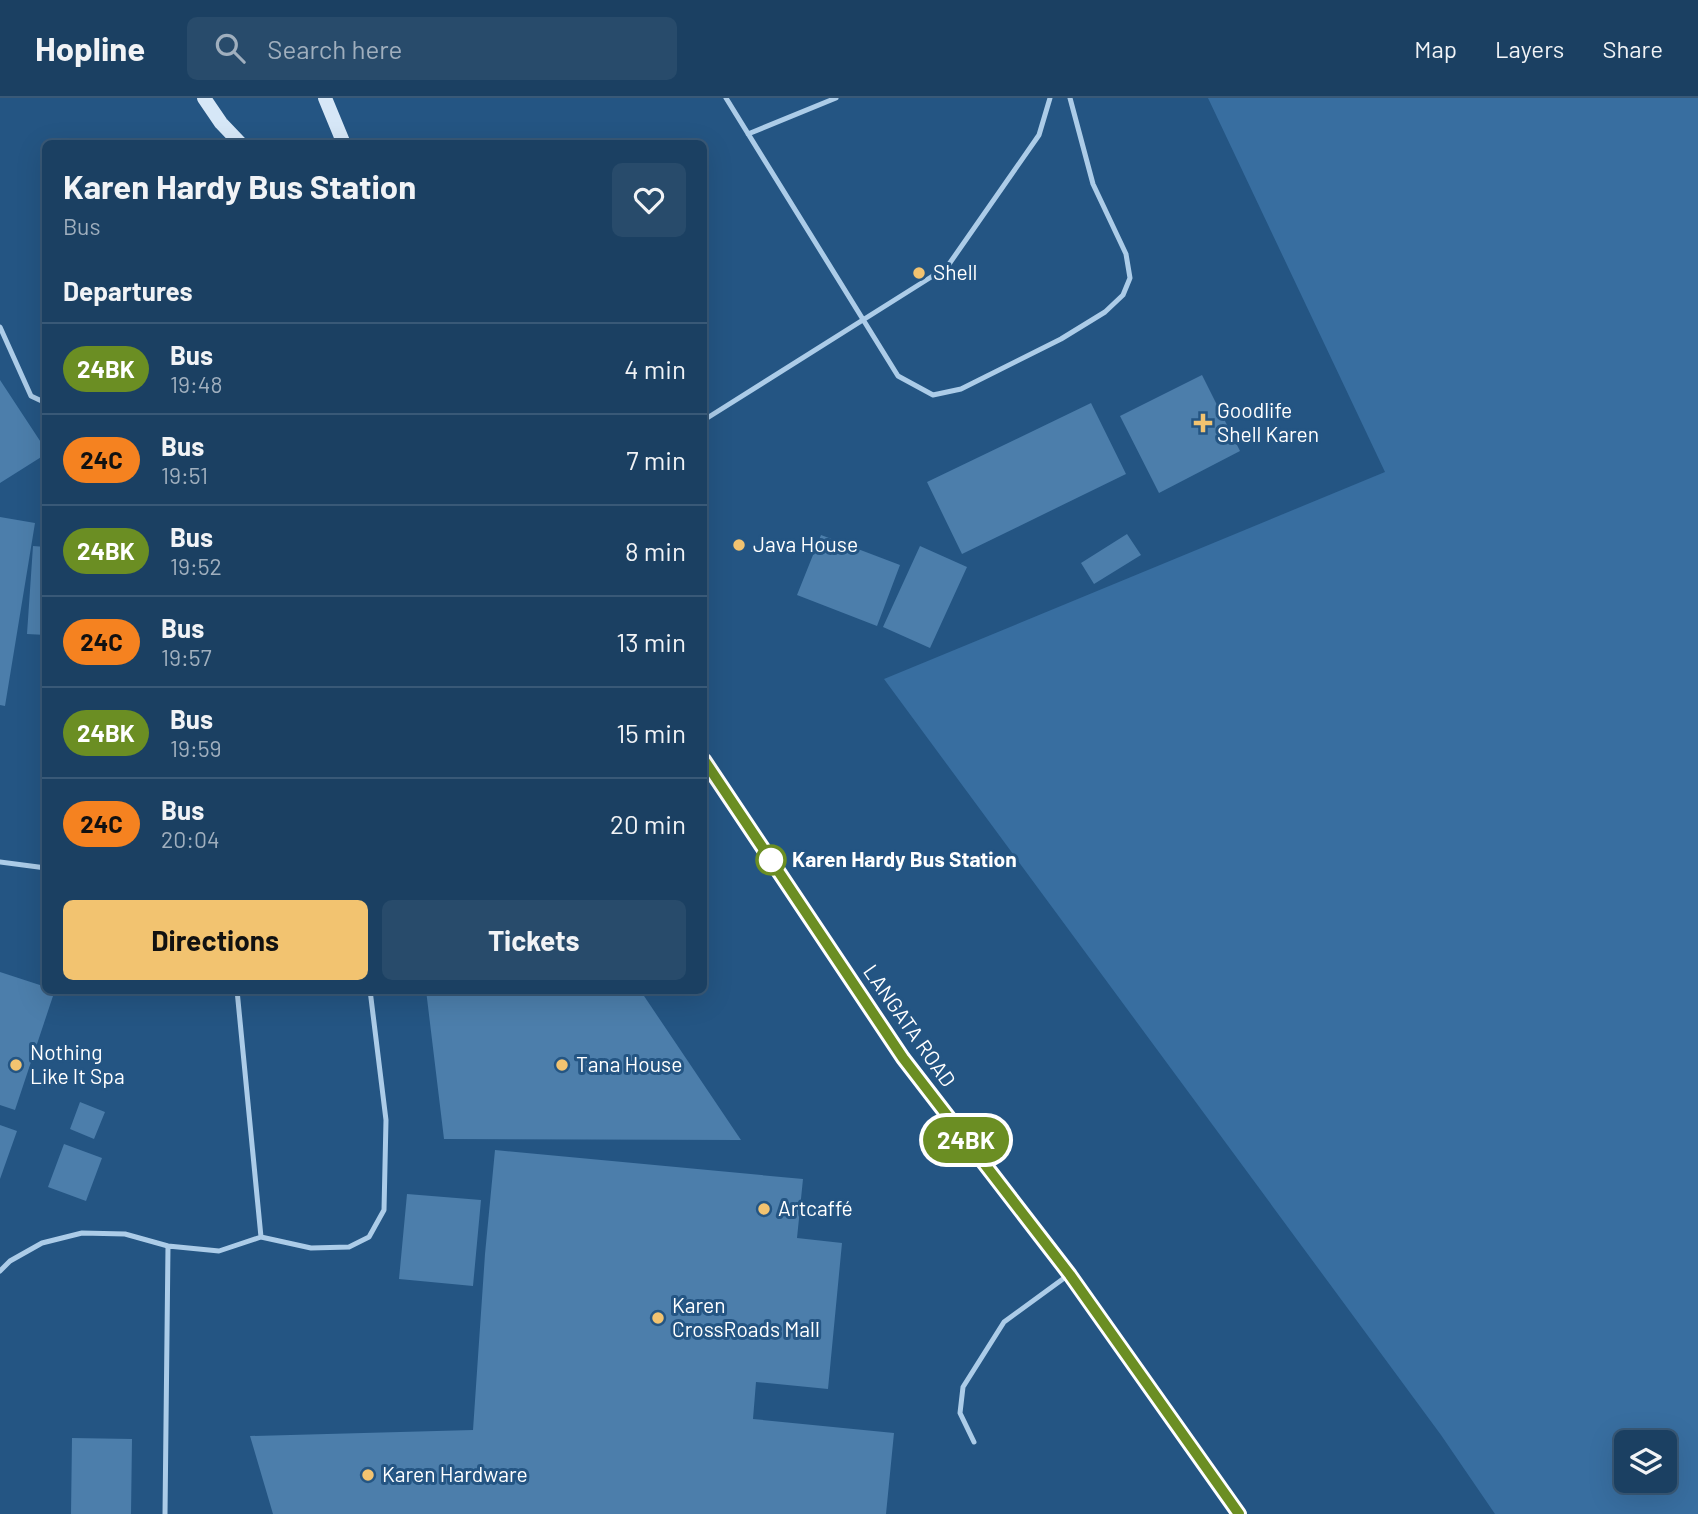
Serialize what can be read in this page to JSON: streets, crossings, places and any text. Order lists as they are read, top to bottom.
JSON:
{
  "streets": {
    "main road": ["LANGATA ROAD"]
  },
  "places": {
    "other": [
      "Shell",
      "Java House",
      "Karen Hardy Bus Station",
      "Nothing Like It Spa",
      "Tana House",
      "Artcaffé",
      "Karen CrossRoads Mall",
      "Karen Hardware"
    ],
    "health": ["Goodlife Shell Karen"]
  },
  "lines": ["bus line 24BK"],
  "page": {
    "header": "Hopline",
    "search": "Search here",
    "nav": ["Map", "Layers", "Share"],
    "on_map": "24BK",
    "heading": [
      ["Karen Hardy Bus Station", "Bus"],
      "Departures"
    ],
    "list": [
      {
        "mark": "24BK",
        "name": "Bus",
        "note": "19:48",
        "value": "4 min"
      },
      {
        "mark": "24C",
        "name": "Bus",
        "note": "19:51",
        "value": "7 min"
      },
      {
        "mark": "24BK",
        "name": "Bus",
        "note": "19:52",
        "value": "8 min"
      },
      {
        "mark": "24C",
        "name": "Bus",
        "note": "19:57",
        "value": "13 min"
      },
      {
        "mark": "24BK",
        "name": "Bus",
        "note": "19:59",
        "value": "15 min"
      },
      {
        "mark": "24C",
        "name": "Bus",
        "note": "20:04",
        "value": "20 min"
      }
    ],
    "buttons": ["Directions", "Tickets"]
  }
}
